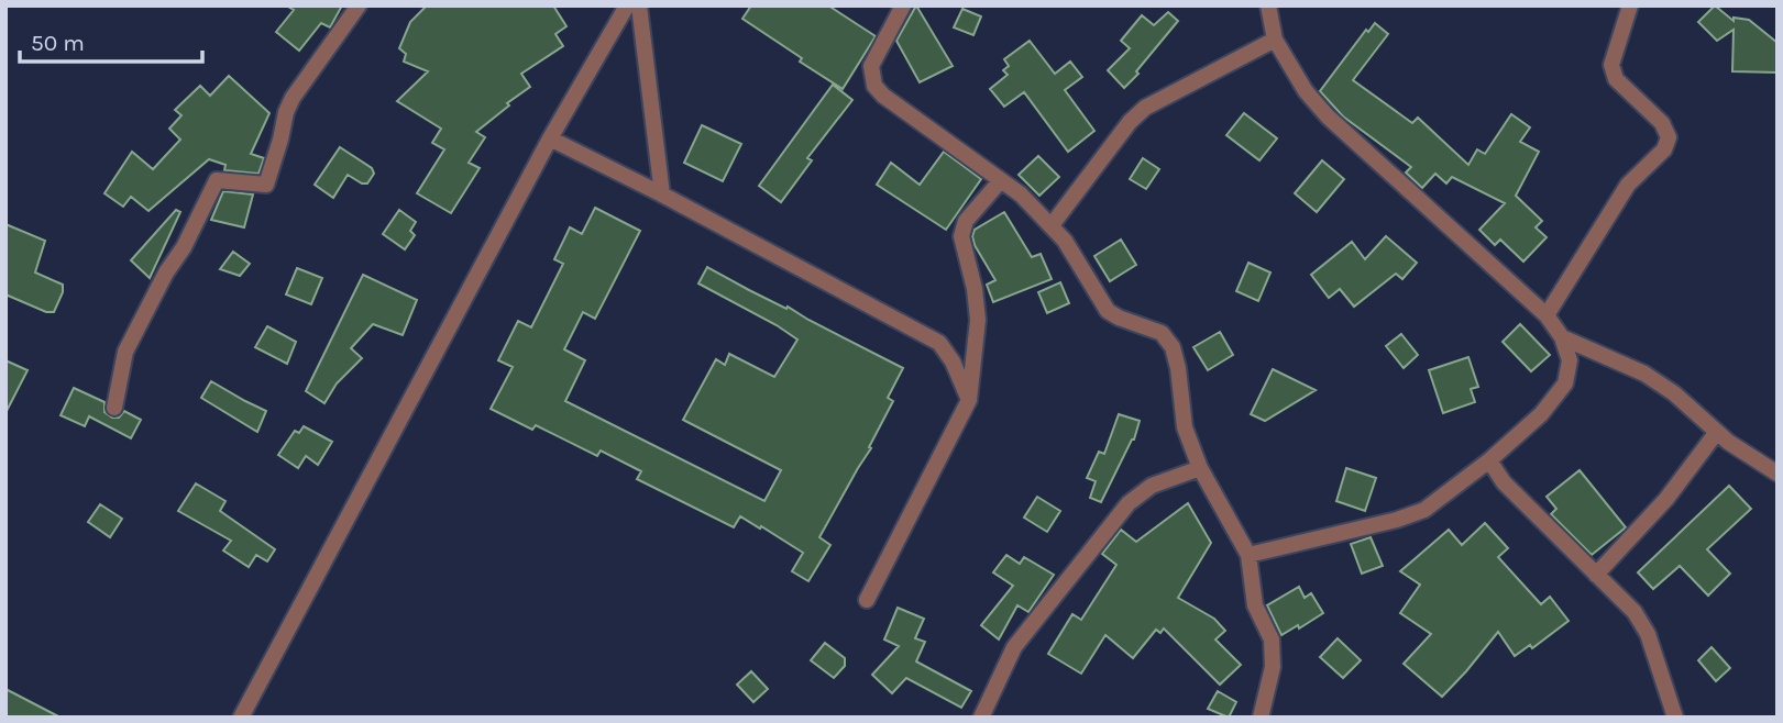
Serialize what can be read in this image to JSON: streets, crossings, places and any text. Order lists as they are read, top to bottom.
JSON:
{
  "scale_bar": "50 m"
}
